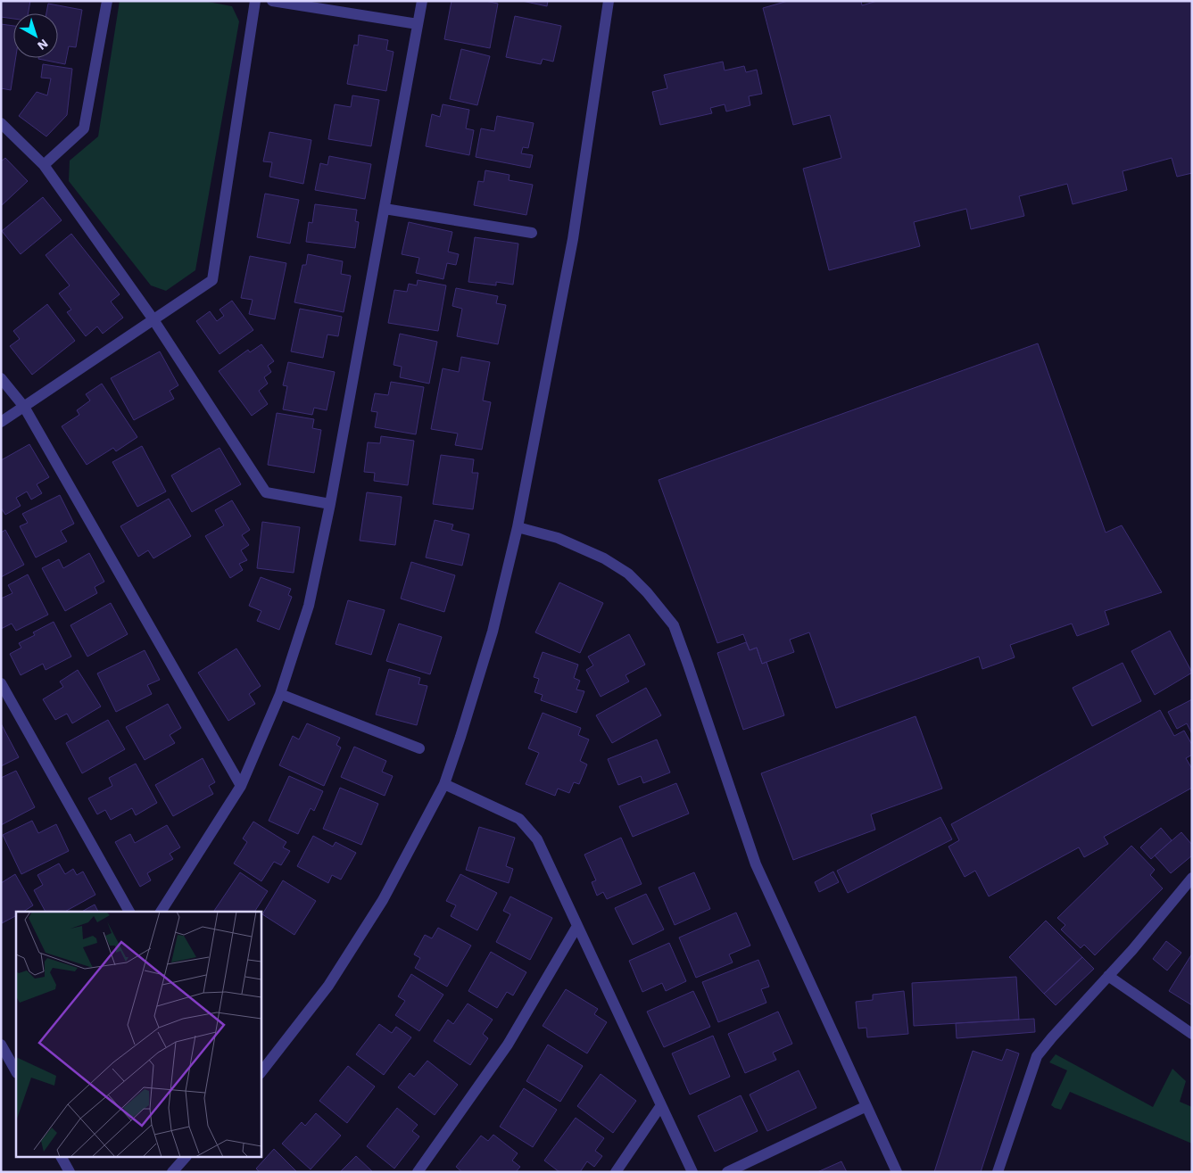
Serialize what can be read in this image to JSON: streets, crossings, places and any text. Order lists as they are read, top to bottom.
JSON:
{
  "north": "bottom right"
}
